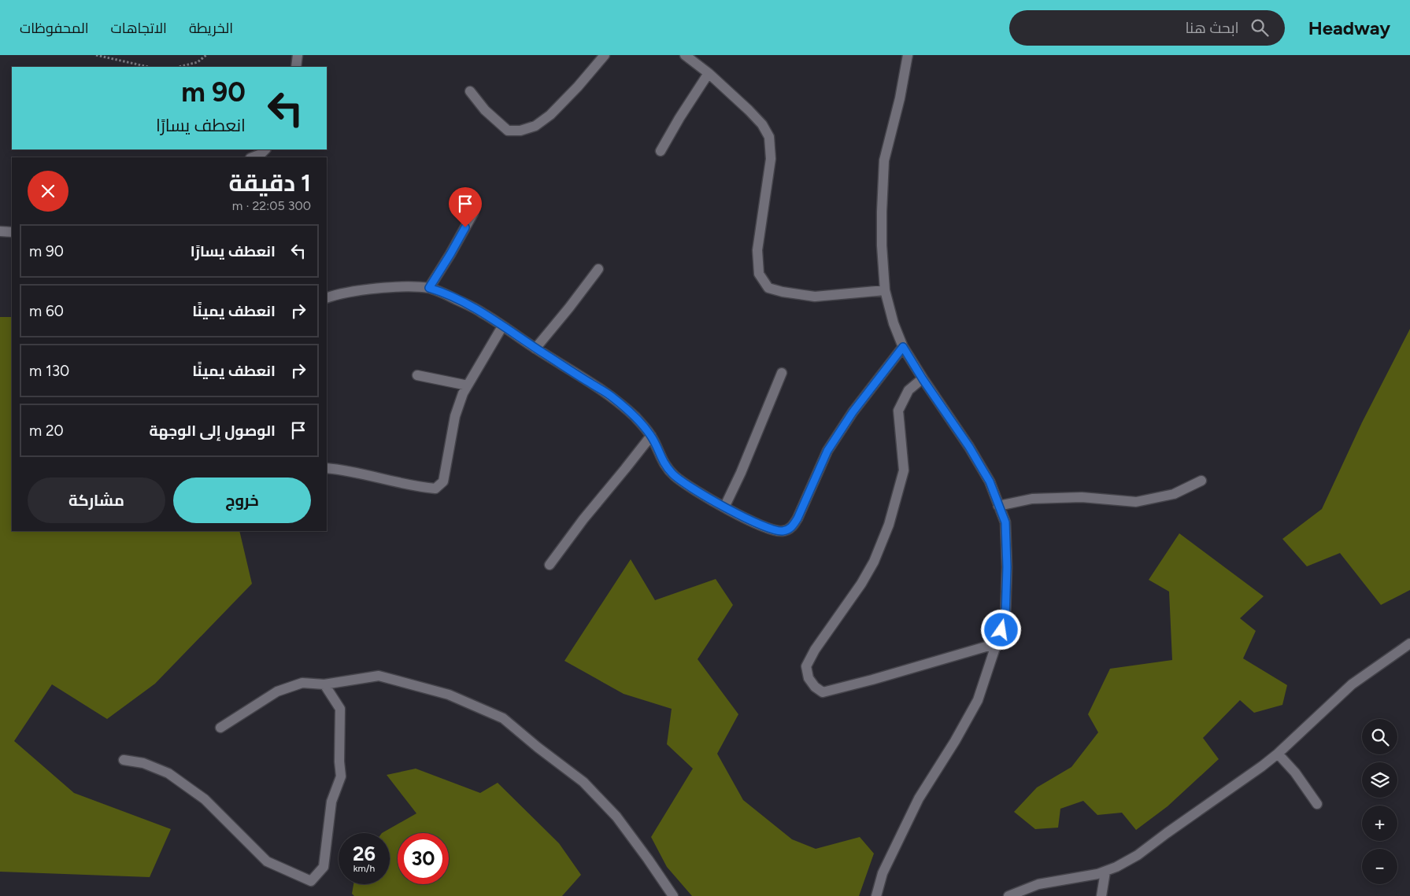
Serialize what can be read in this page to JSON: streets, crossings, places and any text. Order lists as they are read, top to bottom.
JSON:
{
  "page": {
    "header": "Headway",
    "search": "ابحث هنا",
    "nav": ["الخريطة", "الاتجاهات", "المحفوظات"],
    "turn": ["90 m", "انعطف يسارًا"],
    "heading": ["1 دقيقة", "300 m · 22:05"],
    "list": [
      {
        "name": "انعطف يسارًا",
        "value": "90 m"
      },
      {
        "name": "انعطف يمينًا",
        "value": "60 m"
      },
      {
        "name": "انعطف يمينًا",
        "value": "130 m"
      },
      {
        "name": "الوصول إلى الوجهة",
        "value": "20 m"
      }
    ],
    "buttons": ["خروج", "مشاركة"],
    "map_buttons": ["+", "−"],
    "speed": "26 km/h",
    "limit": "30"
  }
}
